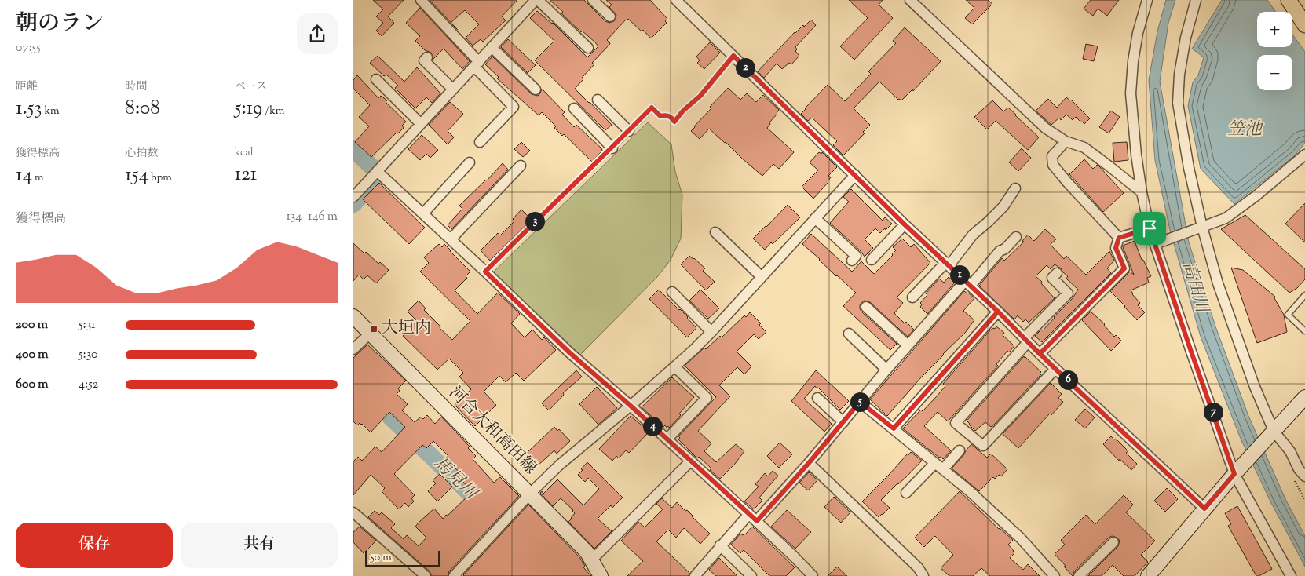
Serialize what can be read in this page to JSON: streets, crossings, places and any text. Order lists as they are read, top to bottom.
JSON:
{
  "streets": {
    "main road": ["河合大和高田線"]
  },
  "water": ["笠池", "高田川", "馬見川"],
  "places": {
    "transit": ["大垣内"]
  },
  "scale_bar": "50 m",
  "page": {
    "heading": ["朝のラン", "07:55"],
    "map_buttons": ["+", "−"],
    "pins": [
      "2",
      "3",
      "1",
      "6",
      "5",
      "7",
      "4"
    ],
    "stats": [
      ["距離", "1.53 km"],
      ["時間", "8:08"],
      ["ペース", "5:19 /km"],
      ["獲得標高", "14 m"],
      ["心拍数", "154 bpm"],
      ["kcal", "121"]
    ],
    "chart": ["獲得標高", "134–146 m"],
    "list": [
      {
        "name": "200 m",
        "note": "5:31"
      },
      {
        "name": "400 m",
        "note": "5:30"
      },
      {
        "name": "600 m",
        "note": "4:52"
      }
    ],
    "buttons": ["保存", "共有"],
    "scale": "50 m"
  }
}
